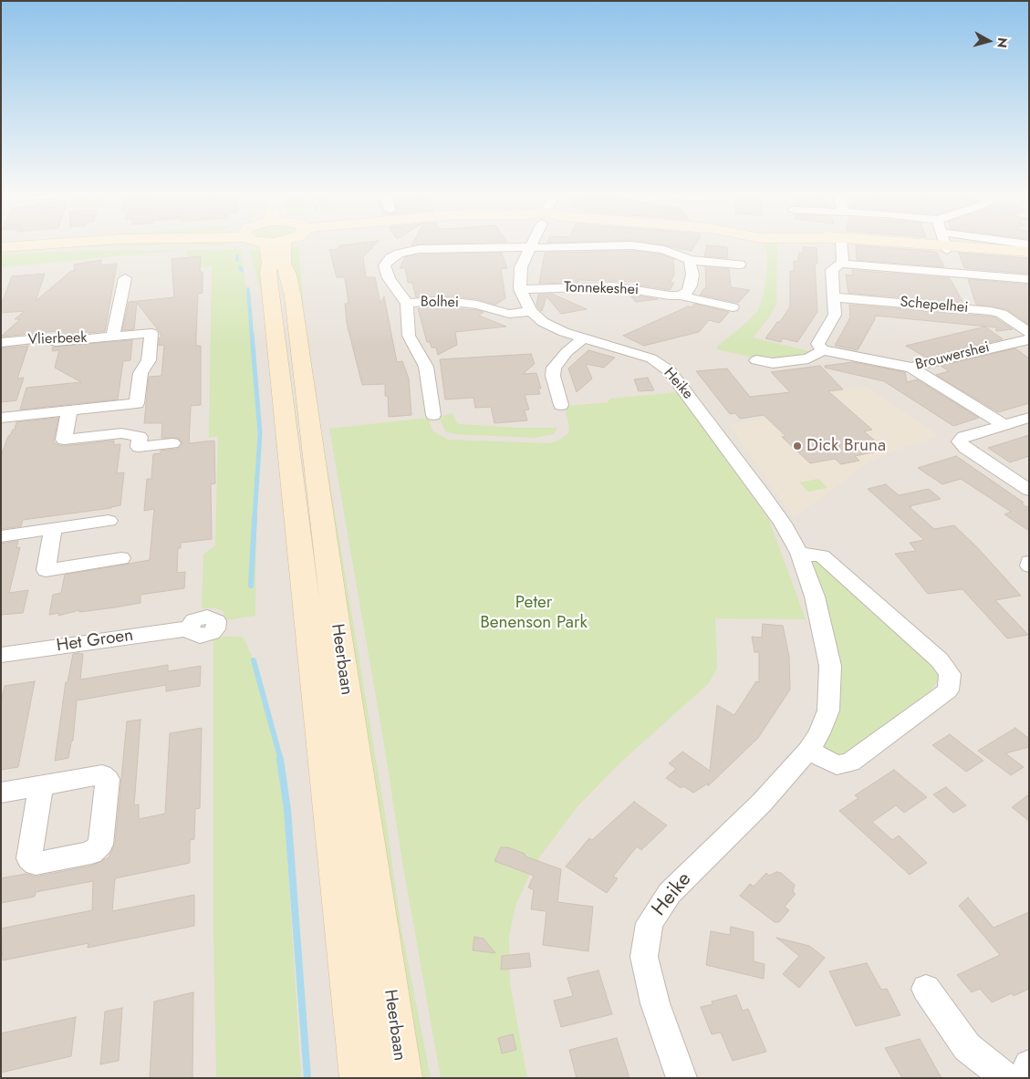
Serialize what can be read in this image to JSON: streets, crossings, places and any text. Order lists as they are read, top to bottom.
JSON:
{
  "streets": {
    "main road": ["Heerbaan"],
    "street": [
      "Tonnekeshei",
      "Bolhei",
      "Schepelhei",
      "Vlierbeek",
      "Brouwershei",
      "Heike",
      "Het Groen"
    ]
  },
  "crossings": [
    ["Tonnekeshei", "Heike"],
    ["Bolhei", "Heike"]
  ],
  "parks": ["Peter Benenson Park"],
  "places": ["Dick Bruna"],
  "north": "right"
}
